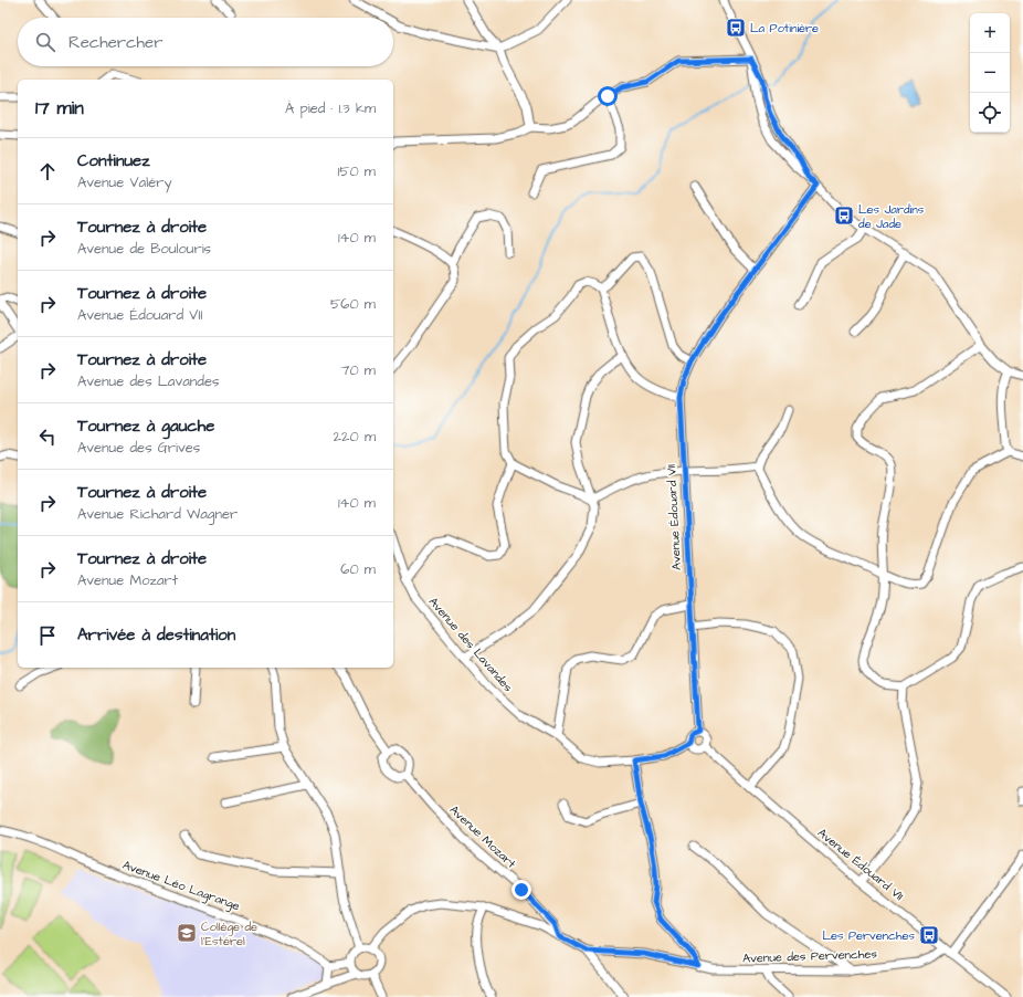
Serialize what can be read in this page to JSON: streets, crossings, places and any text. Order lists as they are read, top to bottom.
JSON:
{
  "streets": {
    "street": [
      "Avenue Édouard VII",
      "Avenue des Lavandes",
      "Avenue Mozart",
      "Avenue Léo Lagrange",
      "Avenue des Pervenches"
    ]
  },
  "crossings": [
    ["Avenue Édouard VII", "Avenue des Lavandes"],
    ["Avenue Édouard VII", "Avenue des Pervenches"]
  ],
  "places": {
    "bus stop": ["La Potinière", "Les Jardins de Jade", "Les Pervenches"],
    "school or university": ["Collège de l'Estérel"]
  },
  "page": {
    "map_buttons": ["+", "−"],
    "search": "Rechercher",
    "heading": ["17 min", "À pied · 1.3 km"],
    "list": [
      ["Continuez", "Avenue Valéry", "150 m"],
      ["Tournez à droite", "Avenue de Boulouris", "140 m"],
      ["Tournez à droite", "Avenue Édouard VII", "560 m"],
      ["Tournez à droite", "Avenue des Lavandes", "70 m"],
      ["Tournez à gauche", "Avenue des Grives", "220 m"],
      ["Tournez à droite", "Avenue Richard Wagner", "140 m"],
      ["Tournez à droite", "Avenue Mozart", "60 m"],
      "Arrivée à destination"
    ]
  }
}
